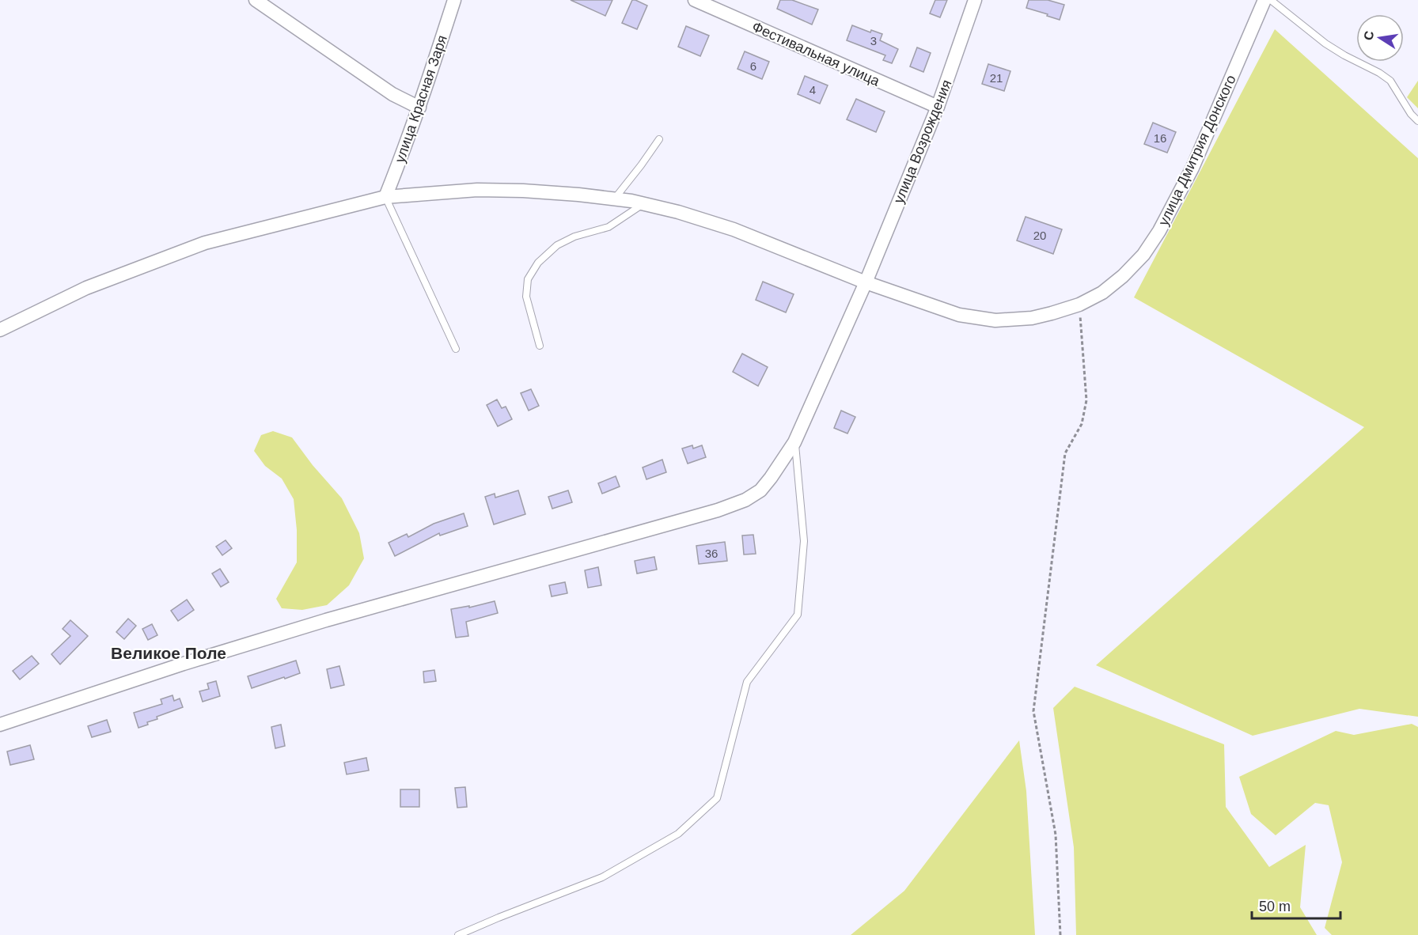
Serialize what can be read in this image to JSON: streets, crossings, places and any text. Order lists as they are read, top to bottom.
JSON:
{
  "streets": {
    "street": [
      "Фестивальная улица",
      "улица Красная Заря",
      "улица Возрождения",
      "улица Дмитрия Донского"
    ]
  },
  "crossings": [
    ["Фестивальная улица", "улица Возрождения"],
    ["улица Красная Заря", "улица Дмитрия Донского"],
    ["улица Возрождения", "улица Дмитрия Донского"]
  ],
  "districts": ["Великое Поле"],
  "house_numbers": [
    "3",
    "6",
    "21",
    "4",
    "16",
    "20",
    "36"
  ],
  "scale_bar": "50 m",
  "north": "left"
}
